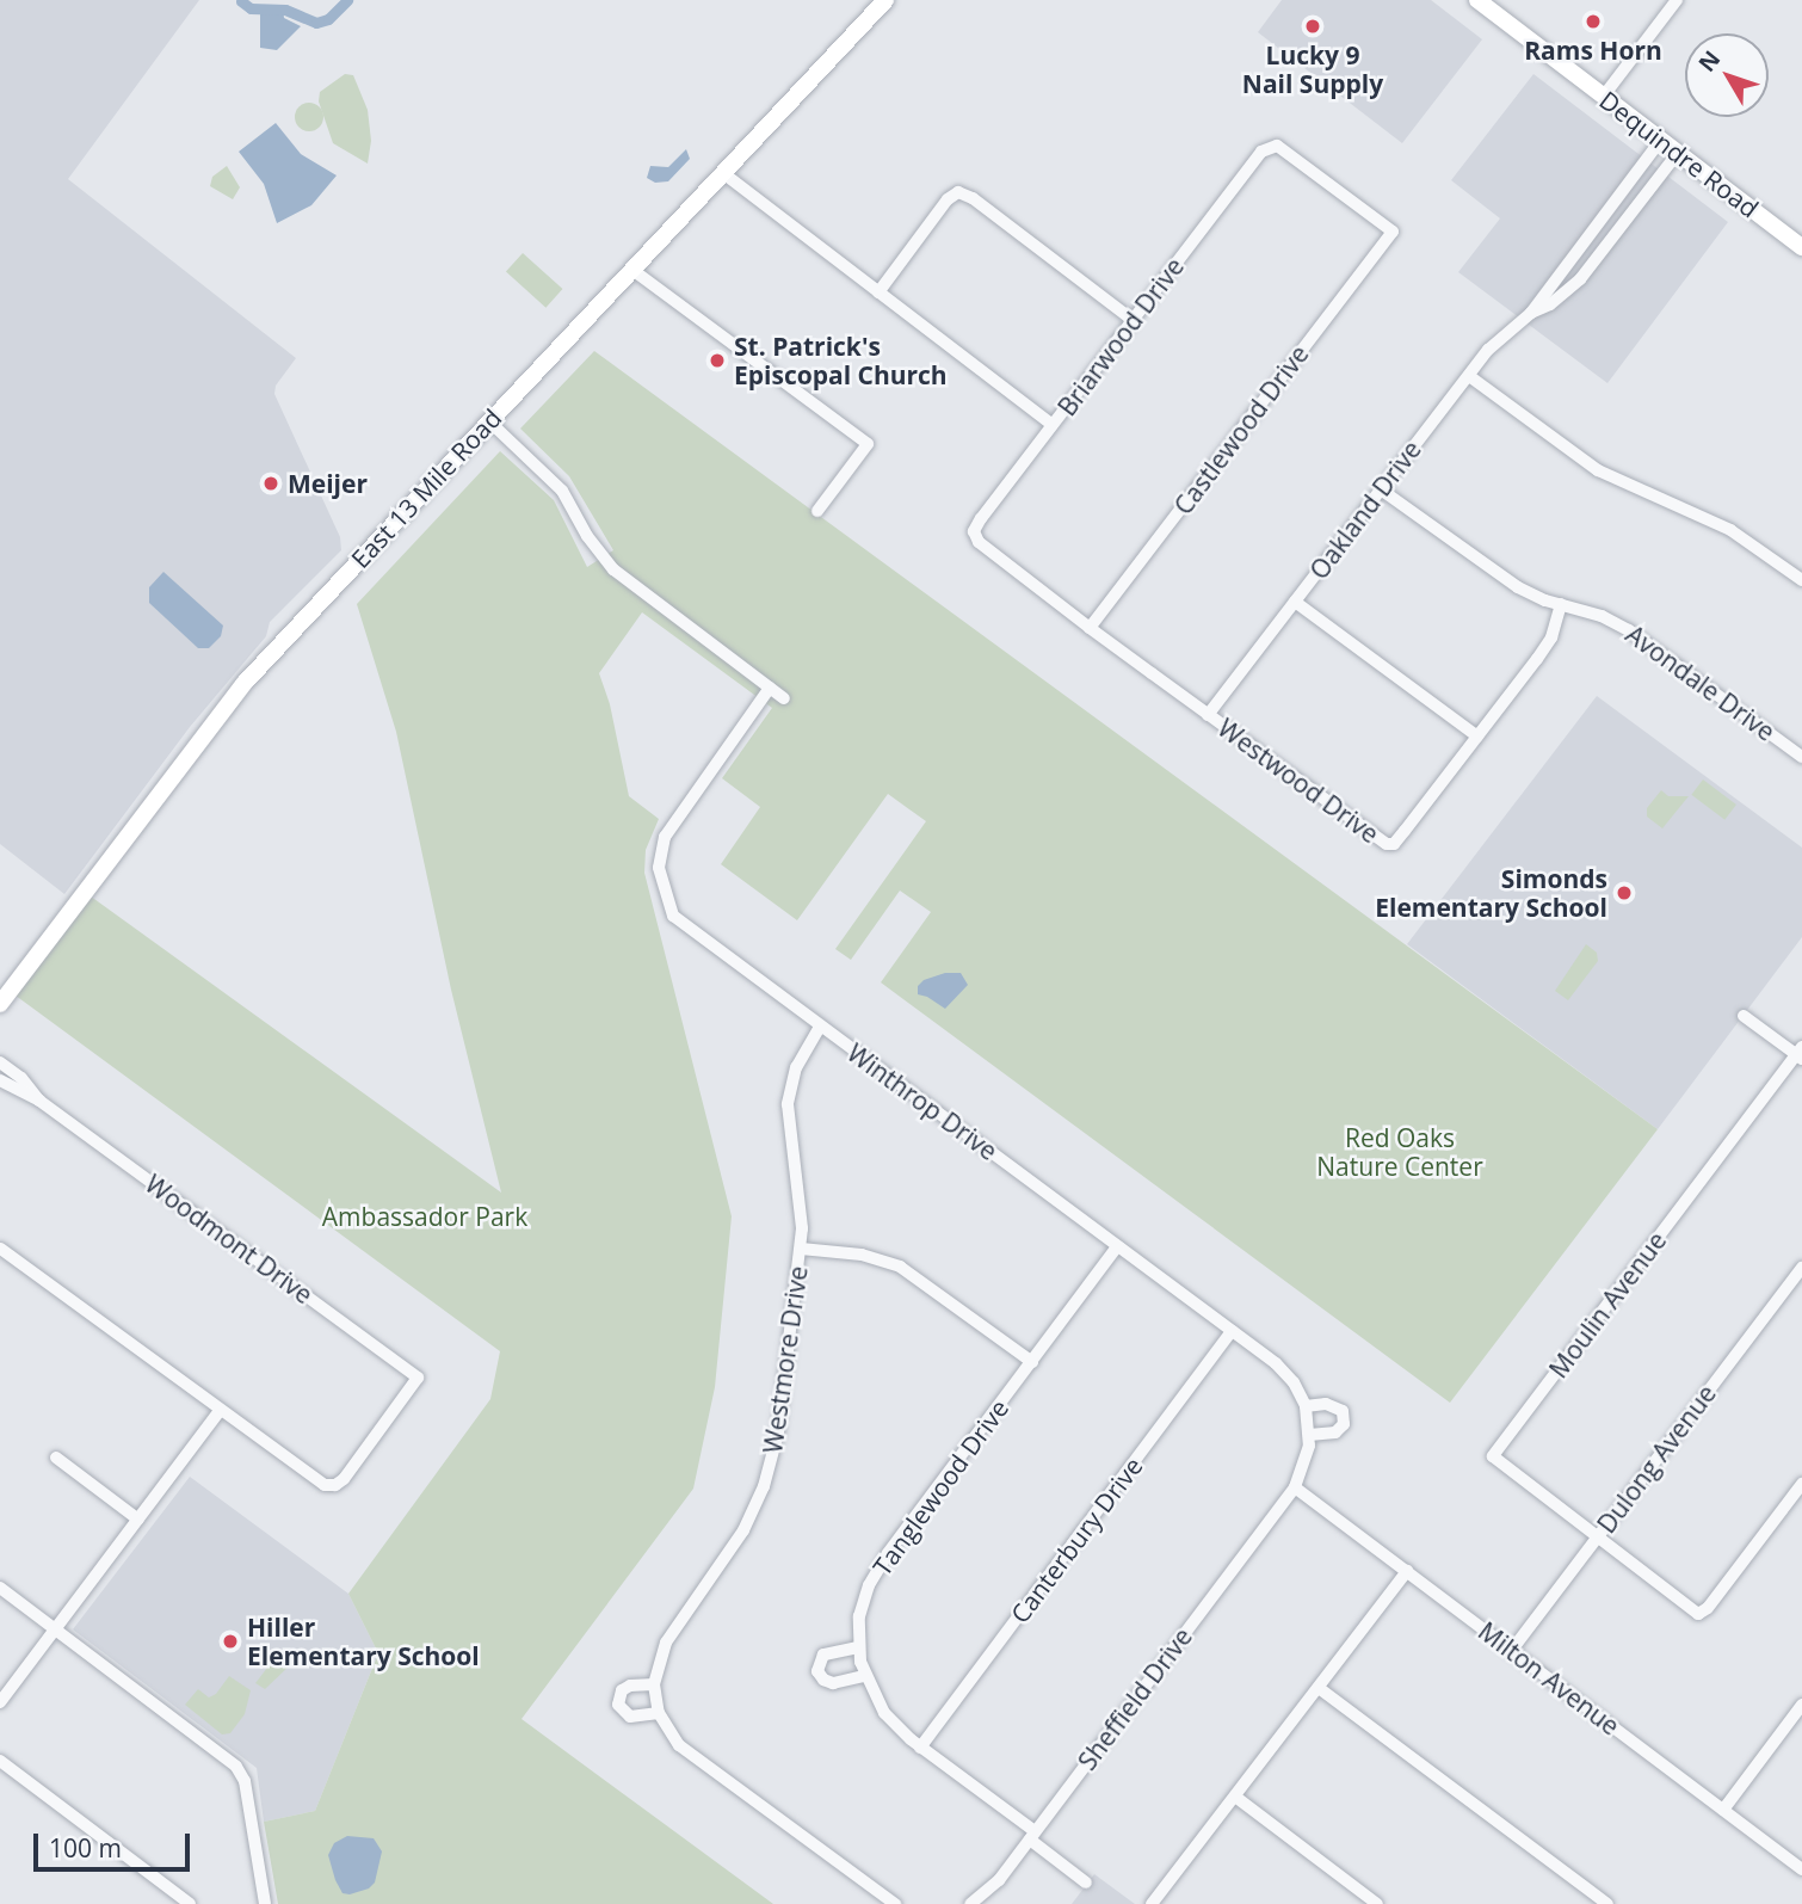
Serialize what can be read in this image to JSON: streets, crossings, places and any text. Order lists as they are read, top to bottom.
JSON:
{
  "streets": {
    "main road": ["Dequindre Road", "East 13 Mile Road"],
    "street": [
      "Briarwood Drive",
      "Castlewood Drive",
      "Oakland Drive",
      "Avondale Drive",
      "Westwood Drive",
      "Winthrop Drive",
      "Woodmont Drive",
      "Moulin Avenue",
      "Westmore Drive",
      "Dulong Avenue",
      "Tanglewood Drive",
      "Canterbury Drive",
      "Milton Avenue",
      "Sheffield Drive"
    ]
  },
  "crossings": [
    ["Dequindre Road", "Oakland Drive"],
    ["Briarwood Drive", "Castlewood Drive"],
    ["Briarwood Drive", "Westwood Drive"],
    ["Castlewood Drive", "Westwood Drive"],
    ["Oakland Drive", "Avondale Drive"],
    ["Oakland Drive", "Westwood Drive"],
    ["Avondale Drive", "Westwood Drive"],
    ["Winthrop Drive", "Westmore Drive"],
    ["Winthrop Drive", "Tanglewood Drive"],
    ["Winthrop Drive", "Canterbury Drive"],
    ["Winthrop Drive", "Milton Avenue"],
    ["Winthrop Drive", "Sheffield Drive"],
    ["Moulin Avenue", "Dulong Avenue"],
    ["Dulong Avenue", "Milton Avenue"],
    ["Tanglewood Drive", "Canterbury Drive"],
    ["Tanglewood Drive", "Sheffield Drive"],
    ["Milton Avenue", "Sheffield Drive"]
  ],
  "parks": ["Red Oaks Nature Center", "Ambassador Park"],
  "places": [
    "Rams Horn",
    "Lucky 9 Nail Supply",
    "St. Patrick's Episcopal Church",
    "Meijer",
    "Simonds Elementary School",
    "Hiller Elementary School"
  ],
  "scale_bar": "100 m",
  "north": "top left"
}
